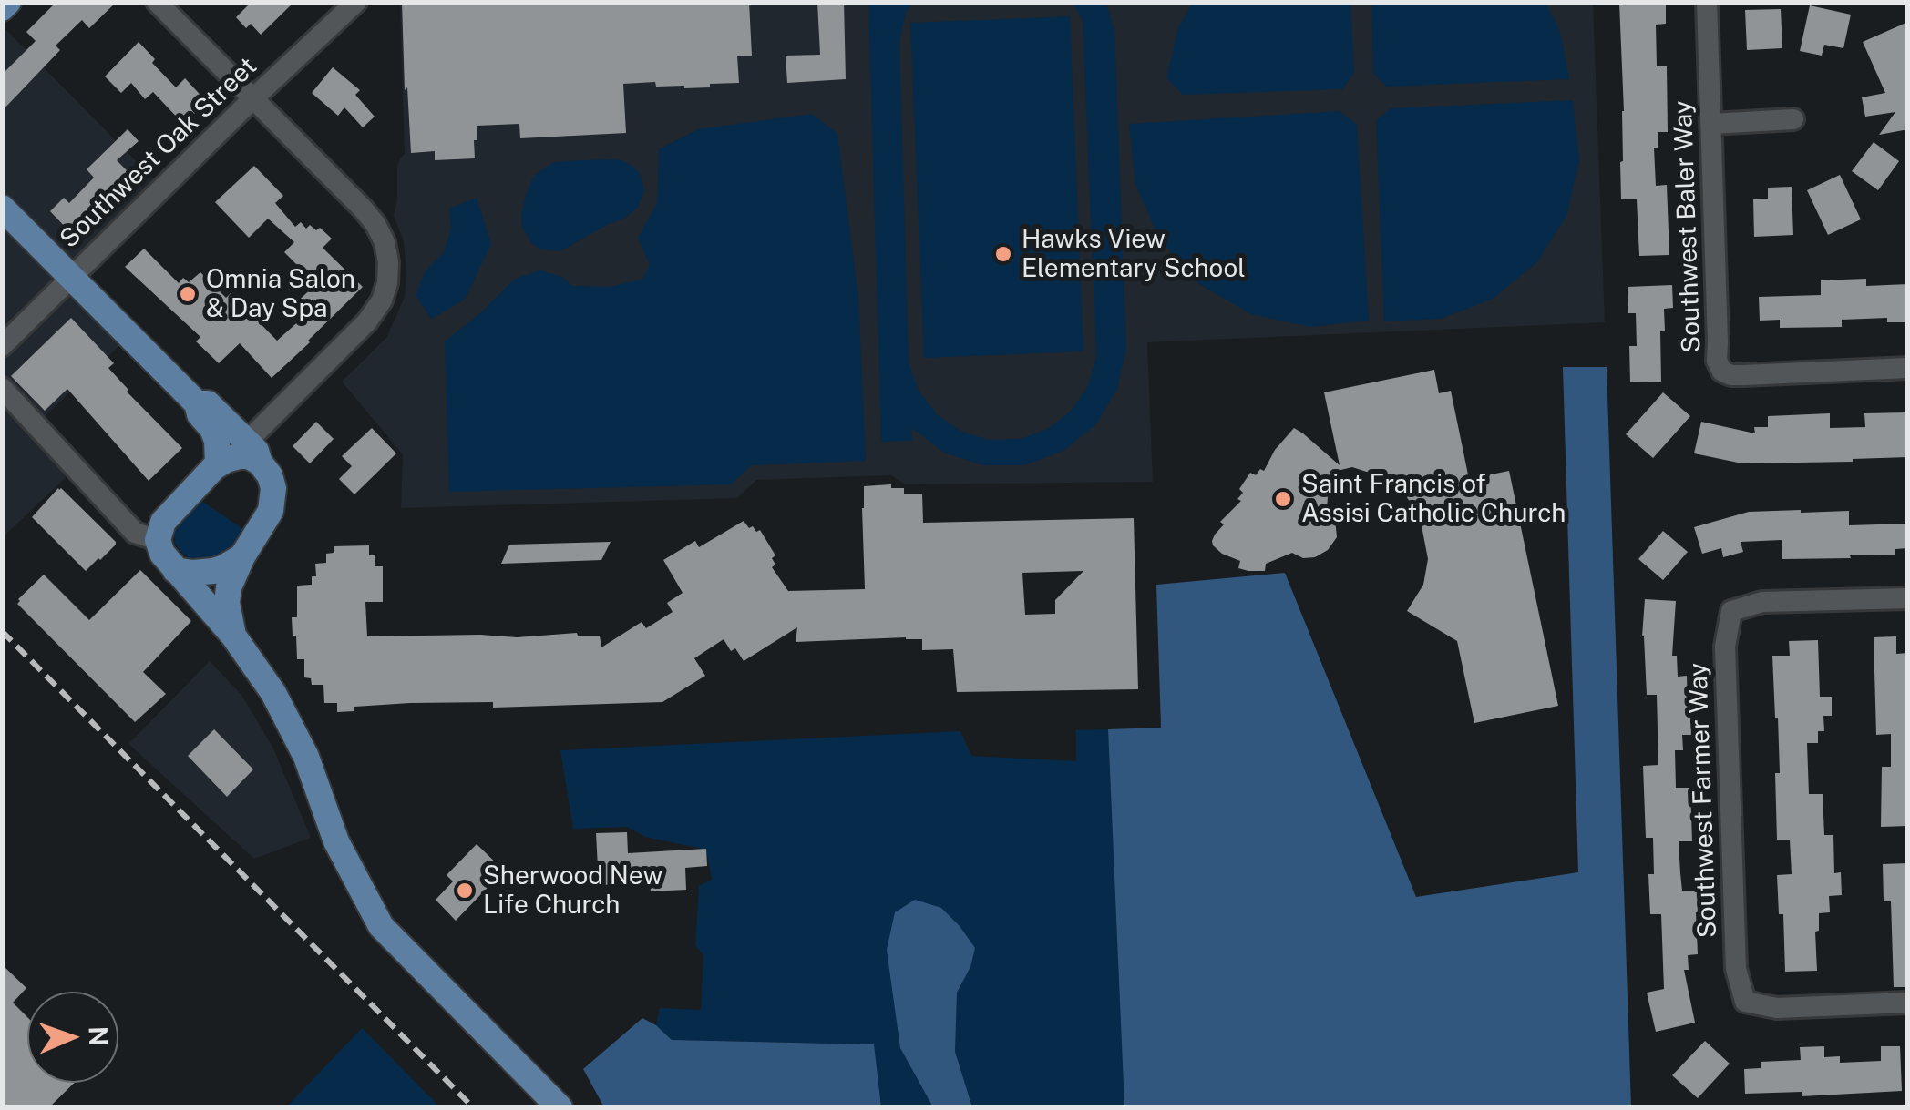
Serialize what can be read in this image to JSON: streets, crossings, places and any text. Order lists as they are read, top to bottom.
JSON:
{
  "streets": {
    "street": ["Southwest Oak Street", "Southwest Baler Way", "Southwest Farmer Way"]
  },
  "places": [
    "Hawks View Elementary School",
    "Omnia Salon & Day Spa",
    "Saint Francis of Assisi Catholic Church",
    "Sherwood New Life Church"
  ],
  "north": "right"
}
